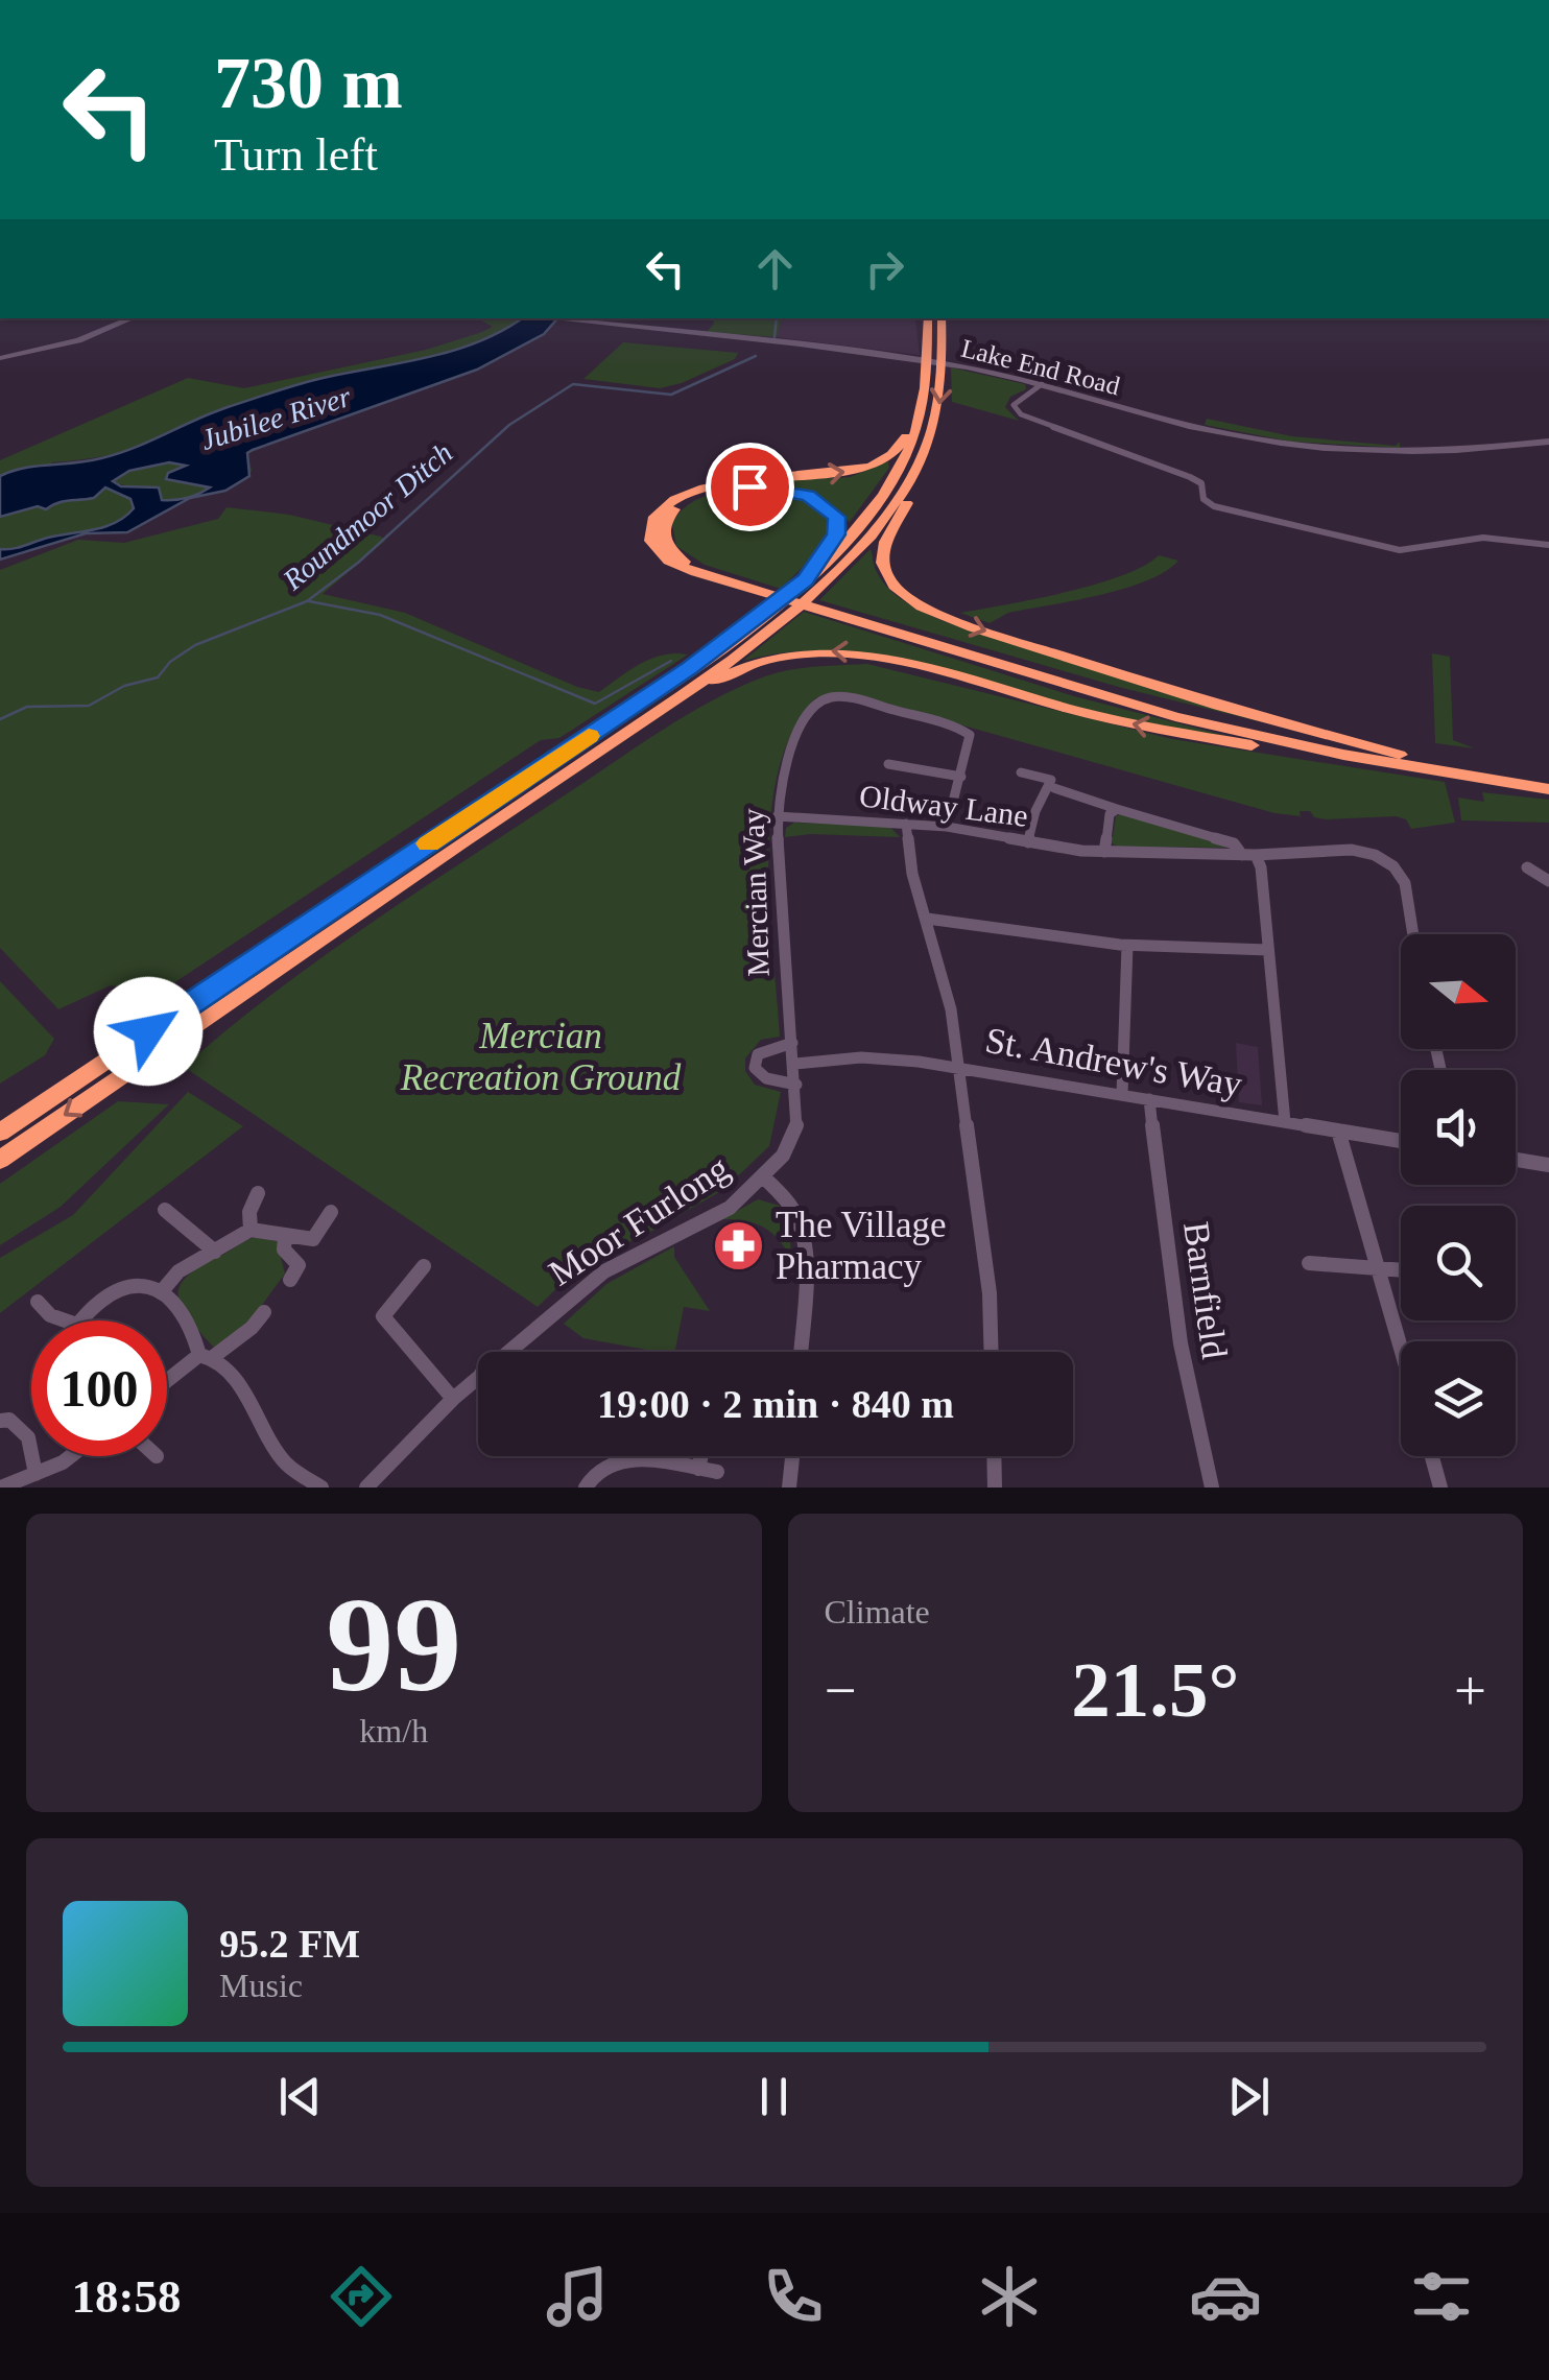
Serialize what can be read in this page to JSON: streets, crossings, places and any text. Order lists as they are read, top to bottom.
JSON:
{
  "streets": {
    "main road": ["Lake End Road"],
    "street": [
      "Oldway Lane",
      "Mercian Way",
      "St. Andrew's Way",
      "Moor Furlong",
      "Barnfield"
    ]
  },
  "crossings": [
    ["Oldway Lane", "Mercian Way"],
    ["Mercian Way", "St. Andrew's Way"],
    ["Mercian Way", "Moor Furlong"],
    ["St. Andrew's Way", "Barnfield"]
  ],
  "water": ["Jubilee River", "Roundmoor Ditch"],
  "parks": ["Mercian Recreation Ground"],
  "places": {
    "pharmacy": ["The Village Pharmacy"]
  },
  "north": "right",
  "page": {
    "turn": ["730 m", "Turn left"],
    "limit": "100",
    "trip": "19:00 · 2 min · 840 m",
    "tile": [
      ["99", "km/h"],
      "Climate"
    ],
    "heat": ["−", "21.5°", "+"],
    "song": ["95.2 FM", "Music"],
    "tabs": "18:58"
  }
}
